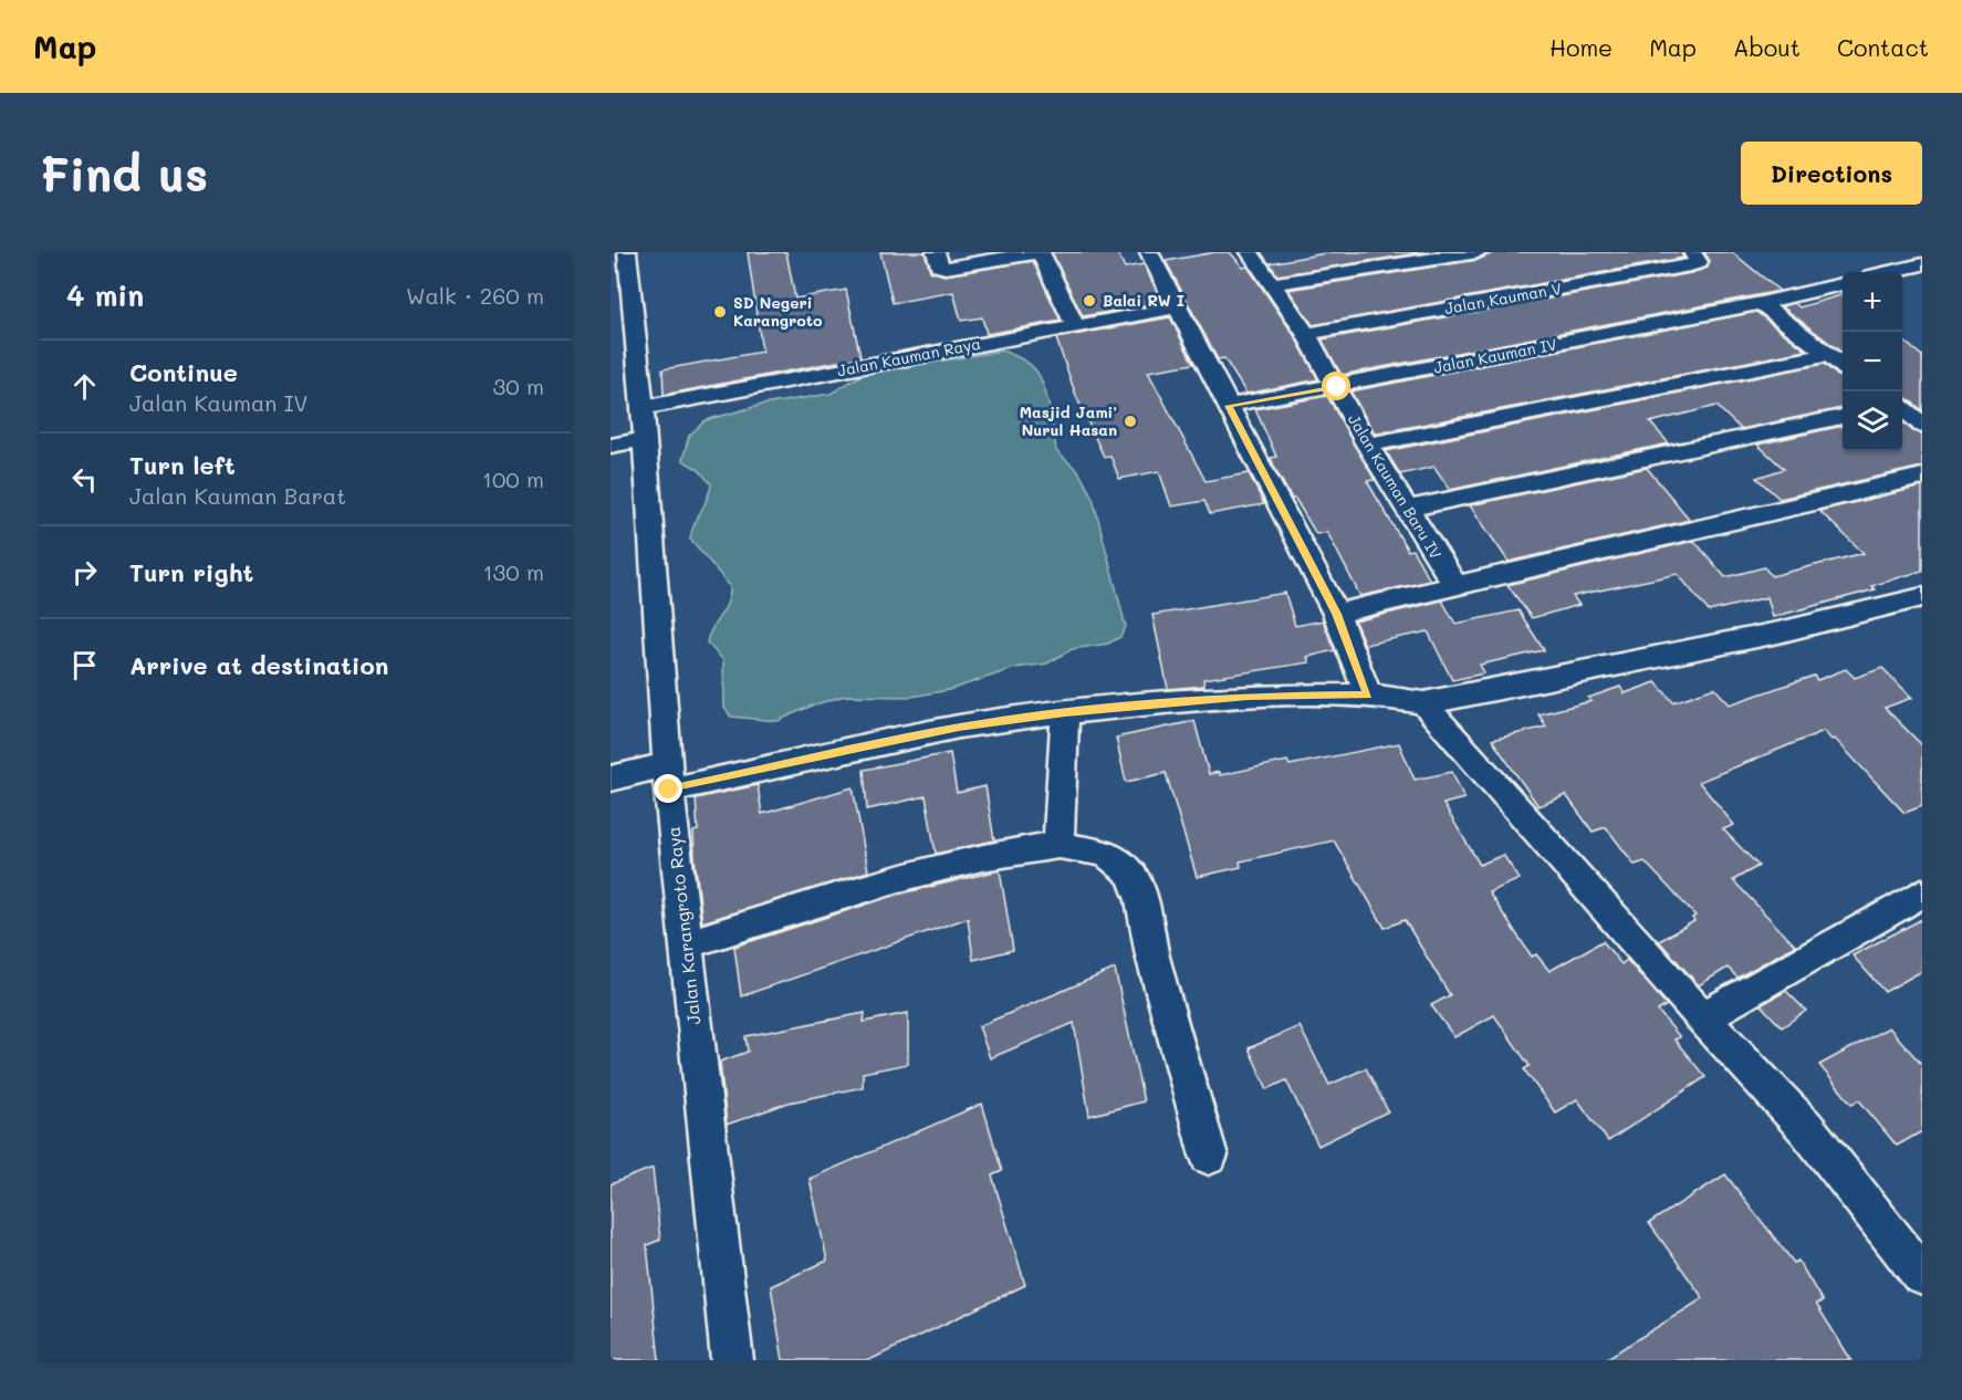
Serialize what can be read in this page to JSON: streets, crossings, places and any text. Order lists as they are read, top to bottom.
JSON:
{
  "streets": {
    "street": [
      "Jalan Kauman V",
      "Jalan Kauman IV",
      "Jalan Kauman Raya",
      "Jalan Kauman Baru IV",
      "Jalan Karangroto Raya"
    ]
  },
  "crossings": [
    ["Jalan Kauman V", "Jalan Kauman Baru IV"],
    ["Jalan Kauman IV", "Jalan Kauman Baru IV"],
    ["Jalan Kauman Raya", "Jalan Karangroto Raya"]
  ],
  "places": ["Balai RW I", "SD Negeri Karangroto", "Masjid Jami' Nurul Hasan"],
  "page": {
    "header": "Map",
    "nav": [
      "Home",
      "Map",
      "About",
      "Contact"
    ],
    "buttons": "Directions",
    "title": "Find us",
    "heading": ["4 min", "Walk · 260 m"],
    "map_buttons": ["+", "−"],
    "list": [
      ["Continue", "Jalan Kauman IV", "30 m"],
      ["Turn left", "Jalan Kauman Barat", "100 m"],
      ["Turn right", "130 m"],
      "Arrive at destination"
    ]
  }
}
